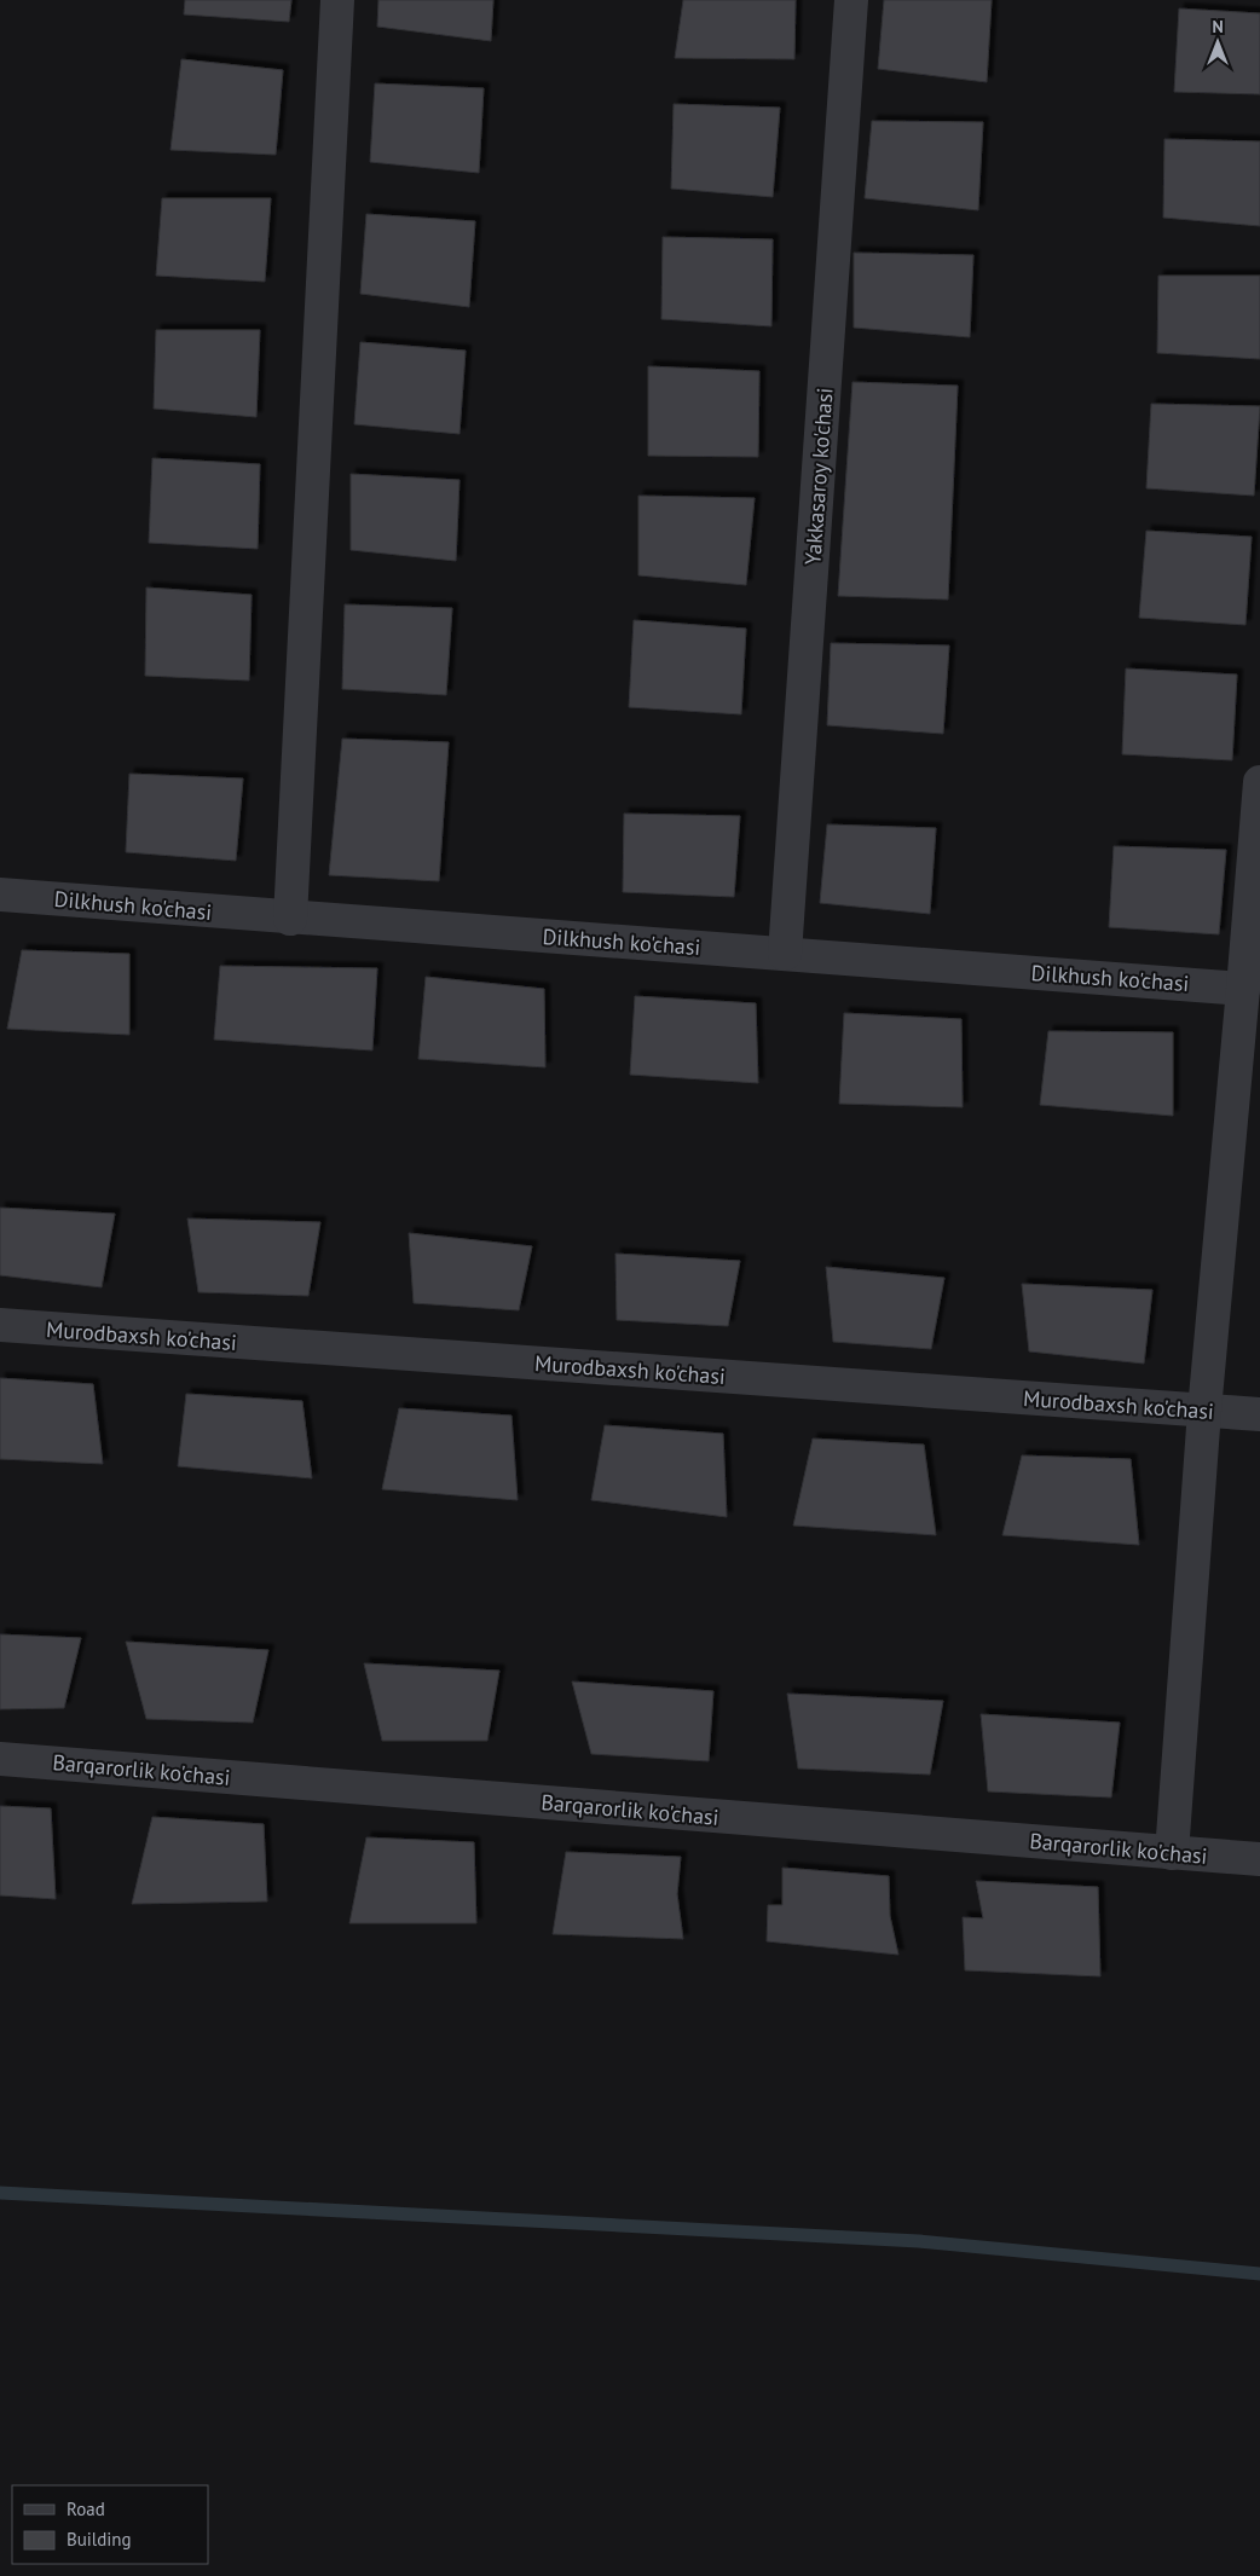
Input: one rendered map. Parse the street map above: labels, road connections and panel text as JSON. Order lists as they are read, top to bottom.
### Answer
{
  "streets": {
    "street": [
      "Yakkasaroy ko'chasi",
      "Dilkhush ko'chasi",
      "Murodbaxsh ko'chasi",
      "Barqarorlik ko'chasi"
    ]
  },
  "crossings": [
    ["Yakkasaroy ko'chasi", "Dilkhush ko'chasi"]
  ],
  "legend": ["Road", "Building"],
  "north": "top"
}
